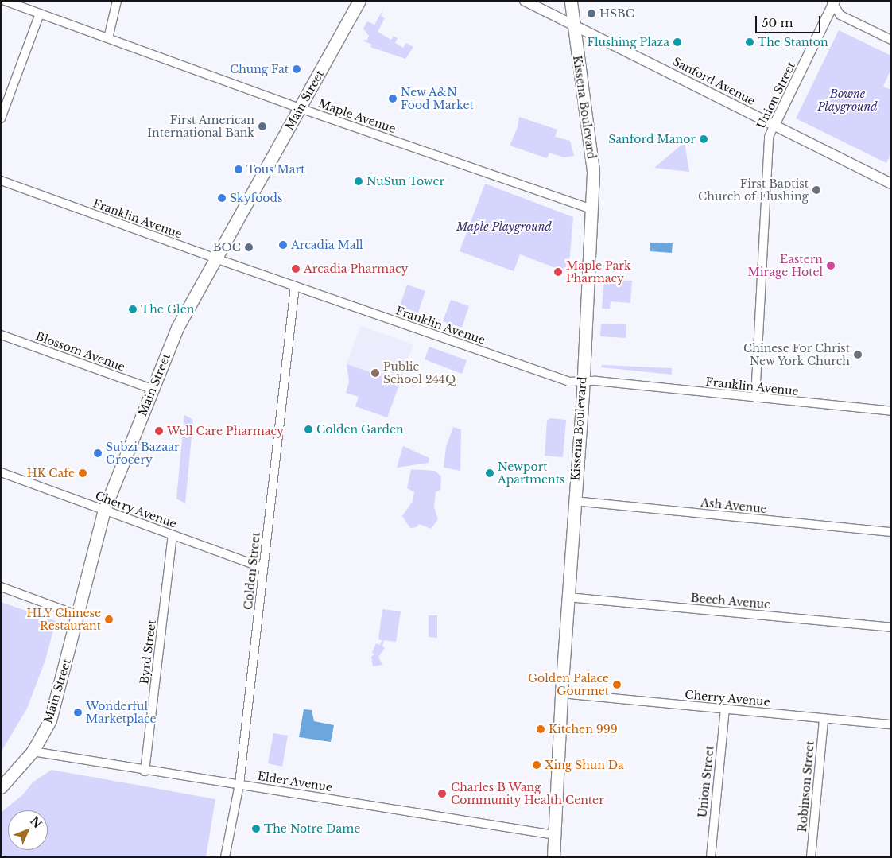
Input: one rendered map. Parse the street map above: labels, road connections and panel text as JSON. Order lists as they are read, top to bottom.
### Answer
{
  "streets": {
    "main road": ["Main Street", "Kissena Boulevard"],
    "street": [
      "Sanford Avenue",
      "Union Street",
      "Maple Avenue",
      "Franklin Avenue",
      "Blossom Avenue",
      "Ash Avenue",
      "Cherry Avenue",
      "Colden Street",
      "Beech Avenue",
      "Byrd Street",
      "Elder Avenue",
      "Robinson Street"
    ]
  },
  "crossings": [
    ["Sanford Avenue", "Union Street"],
    ["Sanford Avenue", "Kissena Boulevard"],
    ["Union Street", "Franklin Avenue"],
    ["Union Street", "Cherry Avenue"],
    ["Main Street", "Maple Avenue"],
    ["Main Street", "Franklin Avenue"],
    ["Main Street", "Blossom Avenue"],
    ["Main Street", "Cherry Avenue"],
    ["Main Street", "Elder Avenue"],
    ["Kissena Boulevard", "Maple Avenue"],
    ["Kissena Boulevard", "Franklin Avenue"],
    ["Kissena Boulevard", "Ash Avenue"],
    ["Kissena Boulevard", "Cherry Avenue"],
    ["Kissena Boulevard", "Beech Avenue"],
    ["Kissena Boulevard", "Elder Avenue"],
    ["Franklin Avenue", "Colden Street"],
    ["Cherry Avenue", "Colden Street"],
    ["Cherry Avenue", "Byrd Street"],
    ["Cherry Avenue", "Robinson Street"],
    ["Colden Street", "Elder Avenue"],
    ["Byrd Street", "Elder Avenue"]
  ],
  "parks": ["Bowne Playground", "Maple Playground"],
  "places": [
    "HSBC",
    "Flushing Plaza",
    "The Stanton",
    "Chung Fat",
    "New A&N Food Market",
    "First American International Bank",
    "Sanford Manor",
    "Tous Mart",
    "NuSun Tower",
    "First Baptist Church of Flushing",
    "Skyfoods",
    "Arcadia Mall",
    "BOC",
    "Eastern Mirage Hotel",
    "Arcadia Pharmacy",
    "Maple Park Pharmacy",
    "The Glen",
    "Chinese For Christ New York Church",
    "Public School 244Q",
    "Colden Garden",
    "Well Care Pharmacy",
    "Subzi Bazaar Grocery",
    "HK Cafe",
    "Newport Apartments",
    "HLY Chinese Restaurant",
    "Golden Palace Gourmet",
    "Wonderful Marketplace",
    "Kitchen 999",
    "Xing Shun Da",
    "Charles B Wang Community Health Center",
    "The Notre Dame"
  ],
  "scale_bar": "50 m",
  "north": "top right"
}
